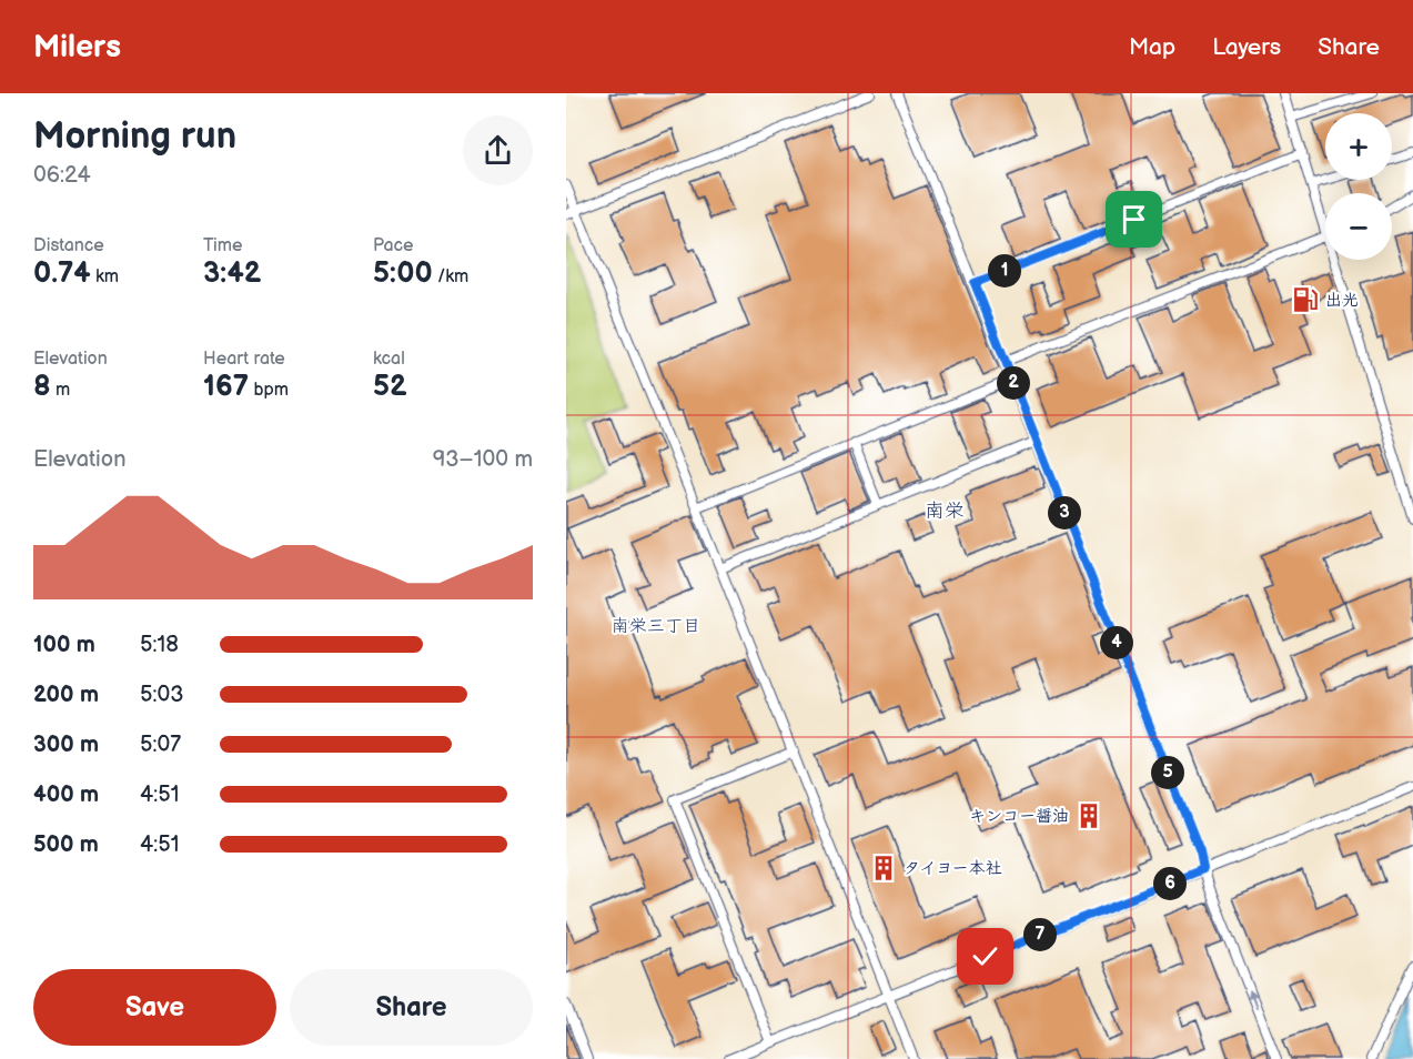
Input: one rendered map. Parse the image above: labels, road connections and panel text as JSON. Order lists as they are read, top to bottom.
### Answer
{
  "districts": ["南栄", "南栄三丁目"],
  "places": {
    "fuel station": ["出光"],
    "building": ["キンコー醤油", "タイヨー本社"]
  },
  "page": {
    "header": "Milers",
    "nav": ["Map", "Layers", "Share"],
    "heading": ["Morning run", "06:24"],
    "map_buttons": ["+", "−"],
    "stats": [
      ["Distance", "0.74 km"],
      ["Time", "3:42"],
      ["Pace", "5:00 /km"],
      ["Elevation", "8 m"],
      ["Heart rate", "167 bpm"],
      ["kcal", "52"]
    ],
    "pins": [
      "1",
      "2",
      "3",
      "4",
      "5",
      "6",
      "7"
    ],
    "chart": ["Elevation", "93–100 m"],
    "list": [
      {
        "name": "100 m",
        "note": "5:18"
      },
      {
        "name": "200 m",
        "note": "5:03"
      },
      {
        "name": "300 m",
        "note": "5:07"
      },
      {
        "name": "400 m",
        "note": "4:51"
      },
      {
        "name": "500 m",
        "note": "4:51"
      }
    ],
    "buttons": ["Save", "Share"]
  }
}
